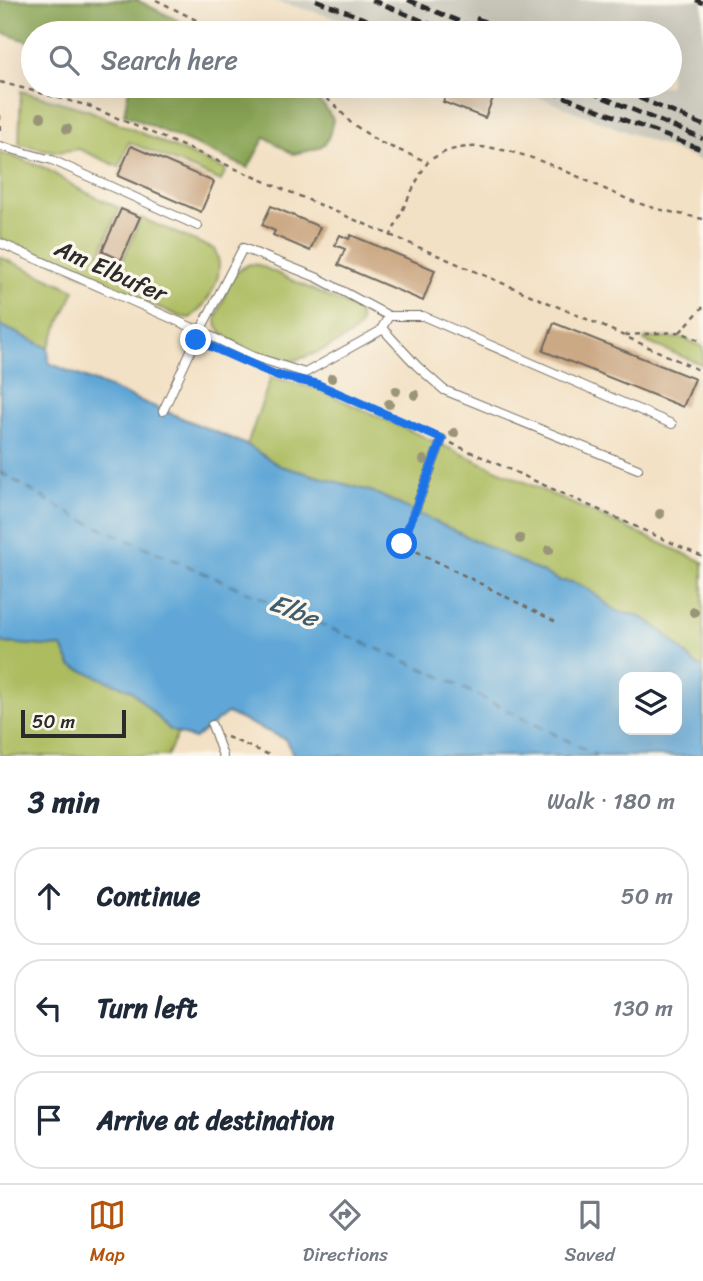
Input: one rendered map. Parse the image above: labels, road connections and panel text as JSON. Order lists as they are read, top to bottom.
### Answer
{
  "streets": {
    "lane": ["Am Elbufer"]
  },
  "water": ["Elbe"],
  "scale_bar": "50 m",
  "page": {
    "search": "Search here",
    "scale": "50 m",
    "heading": ["3 min", "Walk · 180 m"],
    "list": [
      ["Continue", "50 m"],
      ["Turn left", "130 m"],
      "Arrive at destination"
    ],
    "nav": ["Map", "Directions", "Saved"]
  }
}
